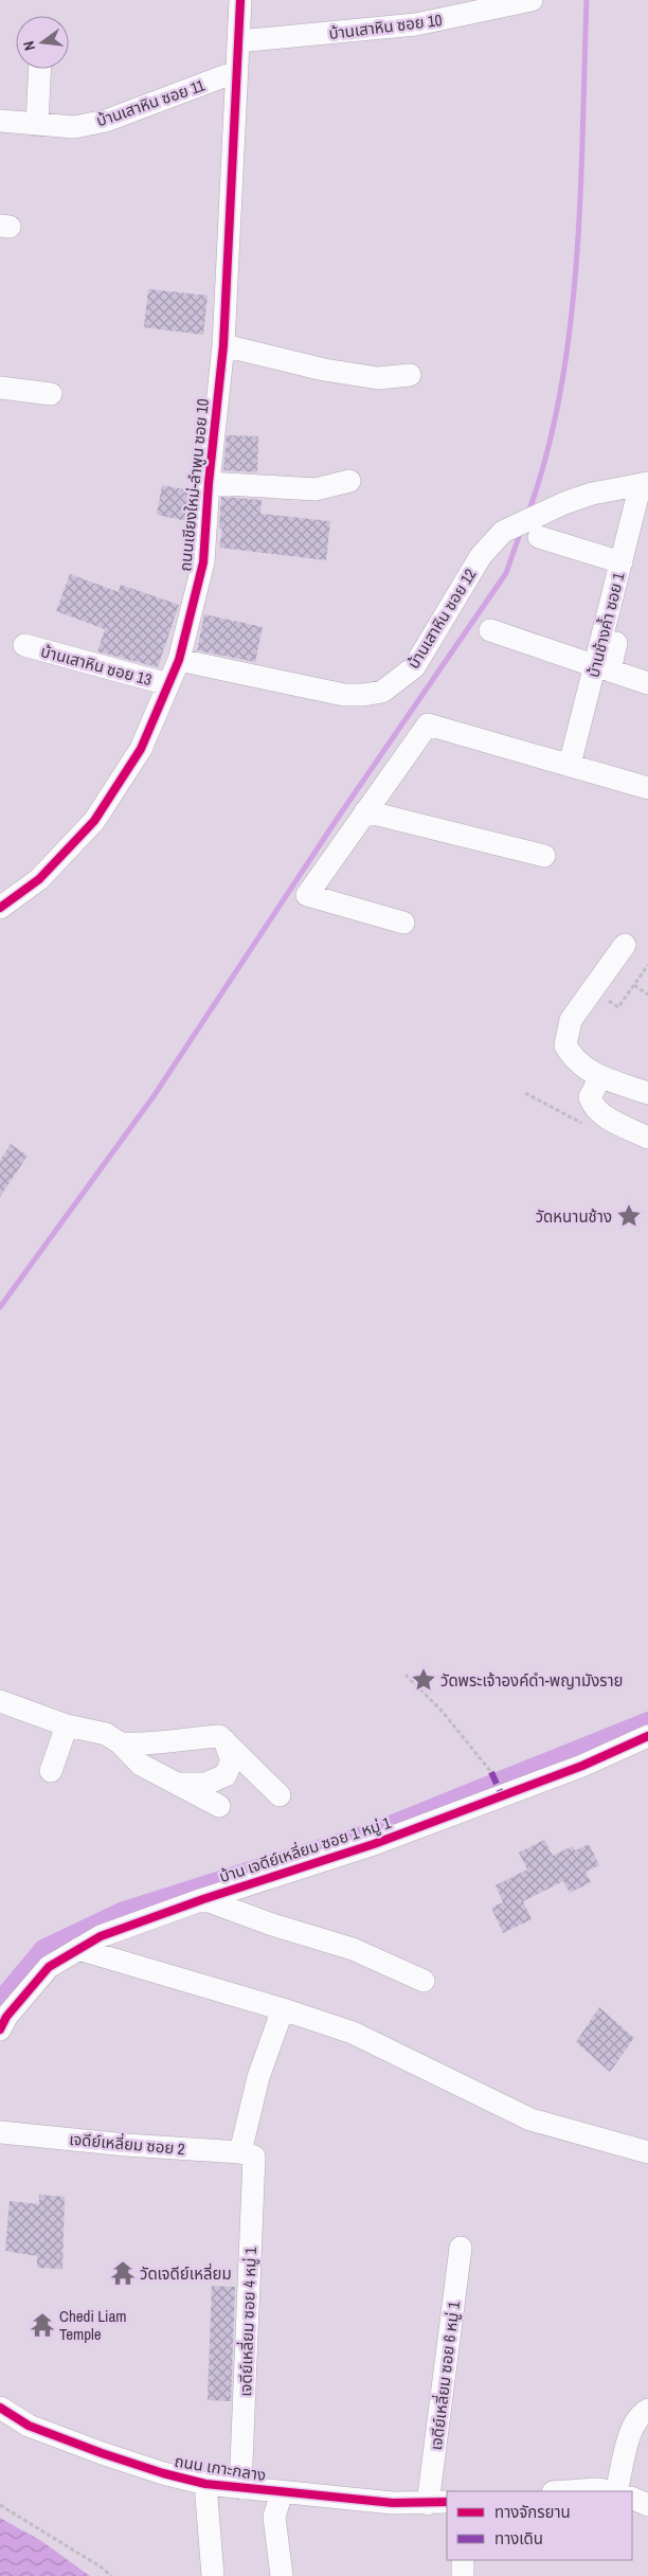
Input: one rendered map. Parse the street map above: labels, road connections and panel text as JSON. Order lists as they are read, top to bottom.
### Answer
{
  "streets": {
    "street": [
      "บ้านเสาหิน ซอย 10",
      "บ้านเสาหิน ซอย 11",
      "ถนนเชียงใหม่-ลำพูน ซอย 10",
      "บ้านเสาหิน ซอย 12",
      "บ้านช้างค้ำ ซอย 1",
      "บ้านเสาหิน ซอย 13",
      "บ้าน เจดีย์เหลี่ยม ซอย 1 หมู่ 1",
      "เจดีย์เหลี่ยม ซอย 2",
      "เจดีย์เหลี่ยม ซอย 4 หมู่ 1",
      "เจดีย์เหลี่ยม ซอย 6 หมู่ 1",
      "ถนน เกาะกลาง"
    ]
  },
  "crossings": [
    ["บ้านเสาหิน ซอย 10", "ถนนเชียงใหม่-ลำพูน ซอย 10"],
    ["บ้านเสาหิน ซอย 11", "ถนนเชียงใหม่-ลำพูน ซอย 10"],
    ["ถนนเชียงใหม่-ลำพูน ซอย 10", "บ้านเสาหิน ซอย 12"],
    ["ถนนเชียงใหม่-ลำพูน ซอย 10", "บ้านเสาหิน ซอย 13"],
    ["บ้านเสาหิน ซอย 12", "บ้านช้างค้ำ ซอย 1"],
    ["เจดีย์เหลี่ยม ซอย 2", "เจดีย์เหลี่ยม ซอย 4 หมู่ 1"],
    ["เจดีย์เหลี่ยม ซอย 4 หมู่ 1", "ถนน เกาะกลาง"],
    ["เจดีย์เหลี่ยม ซอย 6 หมู่ 1", "ถนน เกาะกลาง"]
  ],
  "places": {
    "place": ["วัดหนานช้าง", "วัดพระเจ้าองค์ดำ-พญามังราย"],
    "temple": ["วัดเจดีย์เหลี่ยม", "Chedi Liam Temple"]
  },
  "legend": ["ทางจักรยาน", "ทางเดิน"],
  "north": "left"
}
